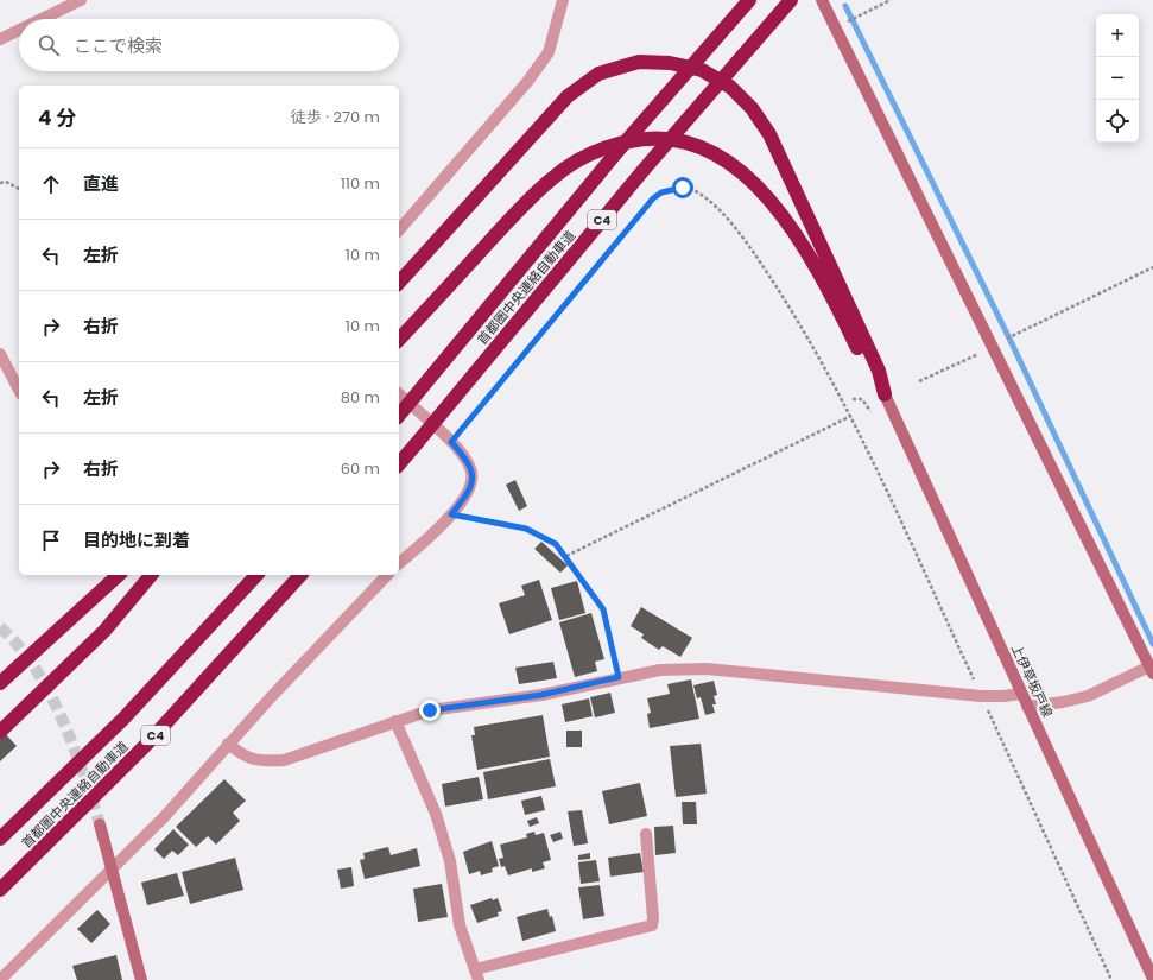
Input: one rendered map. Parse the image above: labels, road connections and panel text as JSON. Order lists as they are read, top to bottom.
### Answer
{
  "streets": {
    "highway": ["C4", "首都圏中央連絡自動車道"],
    "street": ["上伊草坂戸線"]
  },
  "page": {
    "map_buttons": ["+", "−"],
    "search": "ここで検索",
    "heading": ["4 分", "徒歩 · 270 m"],
    "list": [
      ["直進", "110 m"],
      ["左折", "10 m"],
      ["右折", "10 m"],
      ["左折", "80 m"],
      ["右折", "60 m"],
      "目的地に到着"
    ]
  }
}
